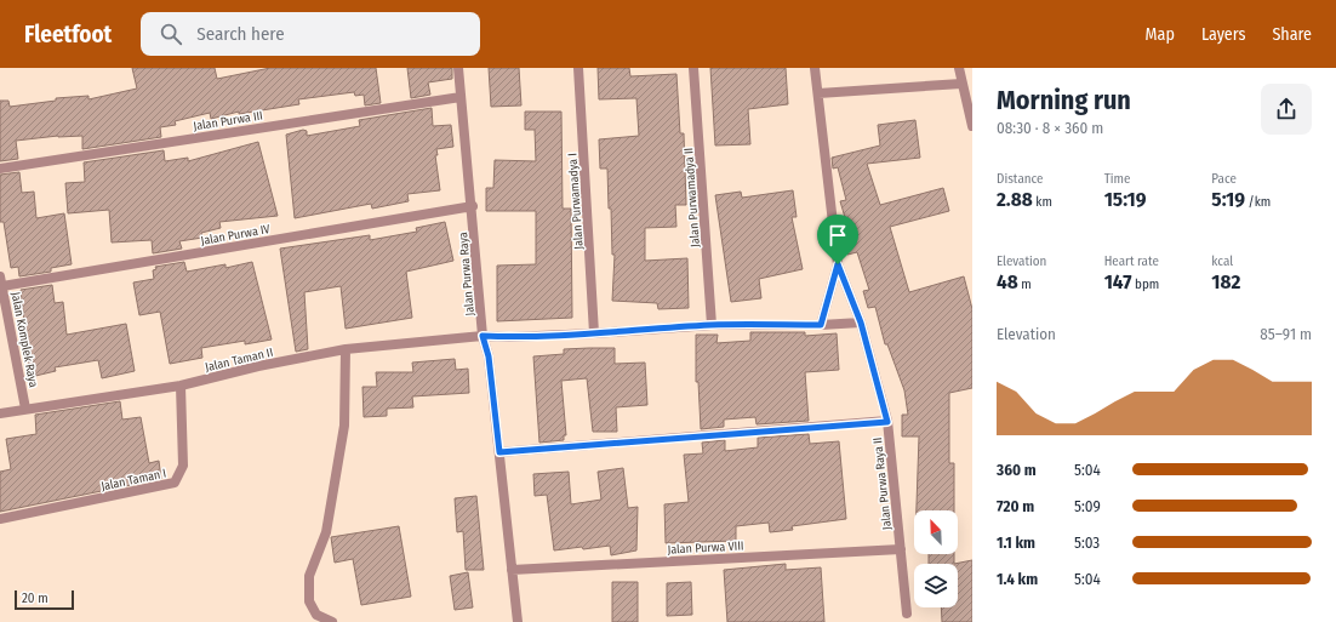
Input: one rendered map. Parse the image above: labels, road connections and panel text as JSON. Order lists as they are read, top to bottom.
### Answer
{
  "streets": {
    "street": [
      "Jalan Purwa III",
      "Jalan Purwamadya II",
      "Jalan Purwamadya I",
      "Jalan Purwa IV",
      "Jalan Purwa Raya",
      "Jalan Komplek Raya",
      "Jalan Taman II",
      "Jalan Taman I",
      "Jalan Purwa Raya II",
      "Jalan Purwa VIII"
    ]
  },
  "crossings": [
    ["Jalan Purwa III", "Jalan Purwa Raya"],
    ["Jalan Purwamadya II", "Jalan Taman II"],
    ["Jalan Purwamadya I", "Jalan Taman II"],
    ["Jalan Purwa IV", "Jalan Purwa Raya"],
    ["Jalan Purwa IV", "Jalan Komplek Raya"],
    ["Jalan Purwa Raya", "Jalan Taman II"],
    ["Jalan Purwa Raya", "Jalan Purwa VIII"],
    ["Jalan Komplek Raya", "Jalan Taman II"],
    ["Jalan Taman II", "Jalan Taman I"],
    ["Jalan Taman II", "Jalan Purwa Raya II"],
    ["Jalan Purwa Raya II", "Jalan Purwa VIII"]
  ],
  "scale_bar": "20 m",
  "north": "top left",
  "page": {
    "header": "Fleetfoot",
    "search": "Search here",
    "nav": ["Map", "Layers", "Share"],
    "heading": ["Morning run", "08:30 · 8 × 360 m"],
    "stats": [
      ["Distance", "2.88 km"],
      ["Time", "15:19"],
      ["Pace", "5:19 /km"],
      ["Elevation", "48 m"],
      ["Heart rate", "147 bpm"],
      ["kcal", "182"]
    ],
    "chart": ["Elevation", "85–91 m"],
    "list": [
      {
        "name": "360 m",
        "note": "5:04"
      },
      {
        "name": "720 m",
        "note": "5:09"
      },
      {
        "name": "1.1 km",
        "note": "5:03"
      },
      {
        "name": "1.4 km",
        "note": "5:04"
      }
    ],
    "scale": "20 m"
  }
}
